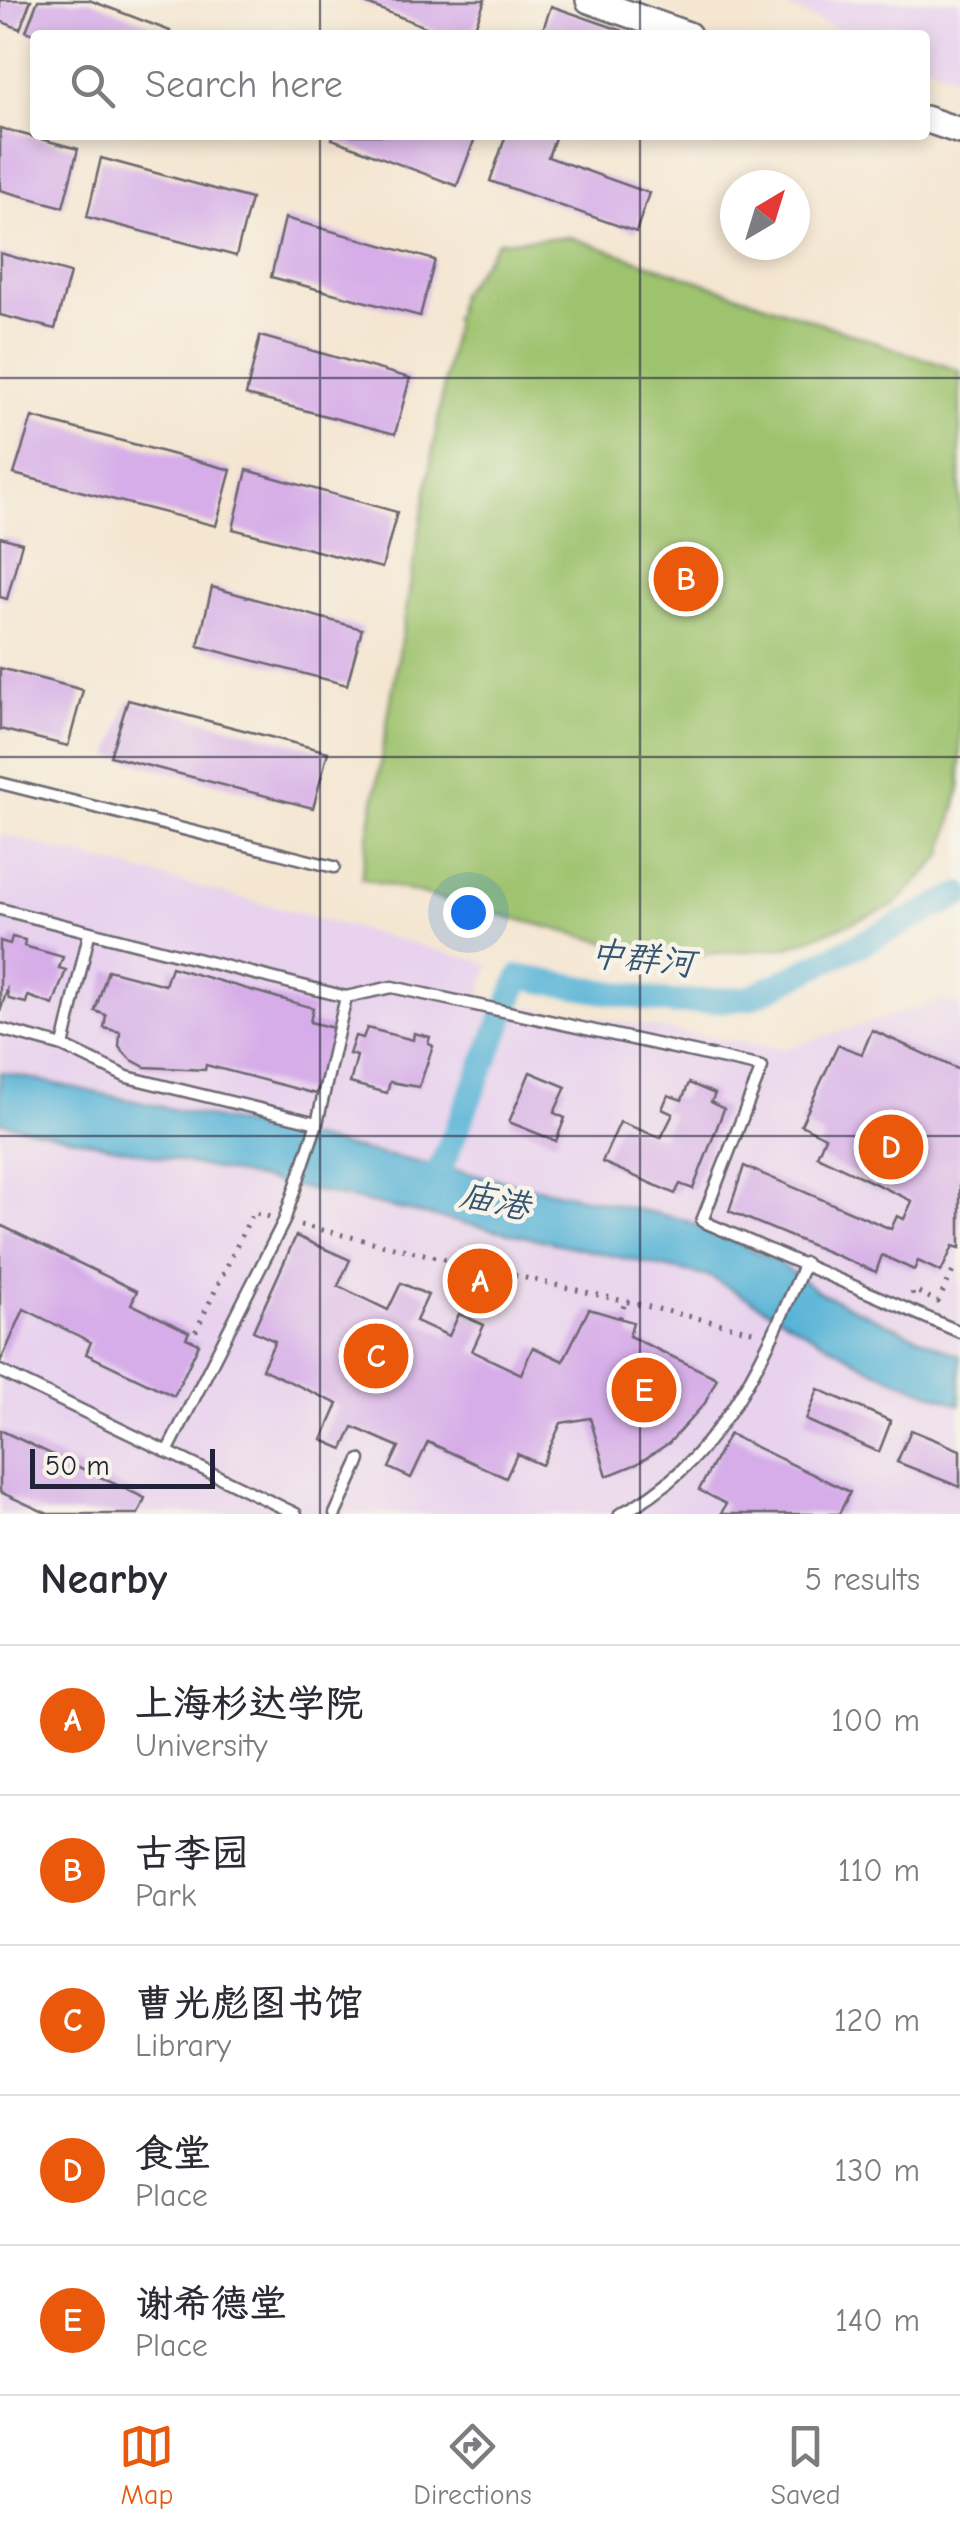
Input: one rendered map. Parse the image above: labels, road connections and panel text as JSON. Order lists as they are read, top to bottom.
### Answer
{
  "water": ["中群河", "庙港"],
  "scale_bar": "50 m",
  "north": "top right",
  "page": {
    "search": "Search here",
    "pins": [
      "B",
      "D",
      "A",
      "C",
      "E"
    ],
    "scale": "50 m",
    "heading": ["Nearby", "5 results"],
    "list": [
      {
        "mark": "A",
        "name": "上海杉达学院",
        "note": "University",
        "value": "100 m"
      },
      {
        "mark": "B",
        "name": "古李园",
        "note": "Park",
        "value": "110 m"
      },
      {
        "mark": "C",
        "name": "曹光彪图书馆",
        "note": "Library",
        "value": "120 m"
      },
      {
        "mark": "D",
        "name": "食堂",
        "note": "Place",
        "value": "130 m"
      },
      {
        "mark": "E",
        "name": "谢希德堂",
        "note": "Place",
        "value": "140 m"
      }
    ],
    "nav": ["Map", "Directions", "Saved"]
  }
}
